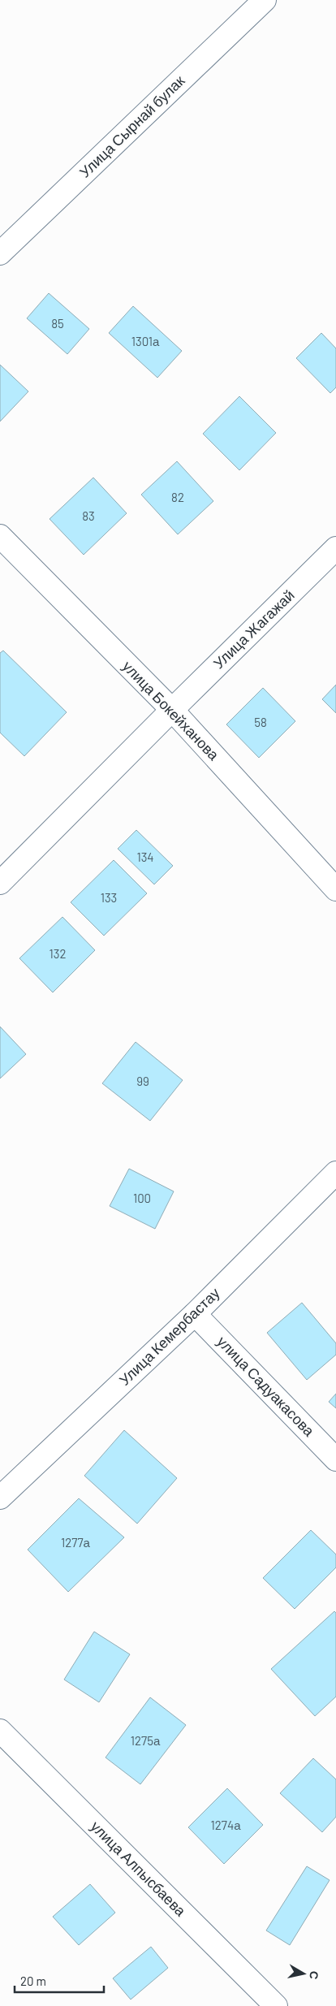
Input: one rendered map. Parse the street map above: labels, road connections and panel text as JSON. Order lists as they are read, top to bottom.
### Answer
{
  "streets": {
    "street": [
      "Улица Сырнай булак",
      "Улица Жагажай",
      "улица Бокейханова",
      "Улица Кемербастау",
      "улица Садуакасова",
      "улица Алпысбаева"
    ]
  },
  "crossings": [
    ["Улица Жагажай", "улица Бокейханова"],
    ["Улица Кемербастау", "улица Садуакасова"]
  ],
  "house_numbers": [
    "85",
    "1301а",
    "82",
    "83",
    "58",
    "134",
    "133",
    "132",
    "99",
    "100",
    "1277а",
    "1275а",
    "1274а"
  ],
  "scale_bar": "20 m",
  "north": "right"
}
